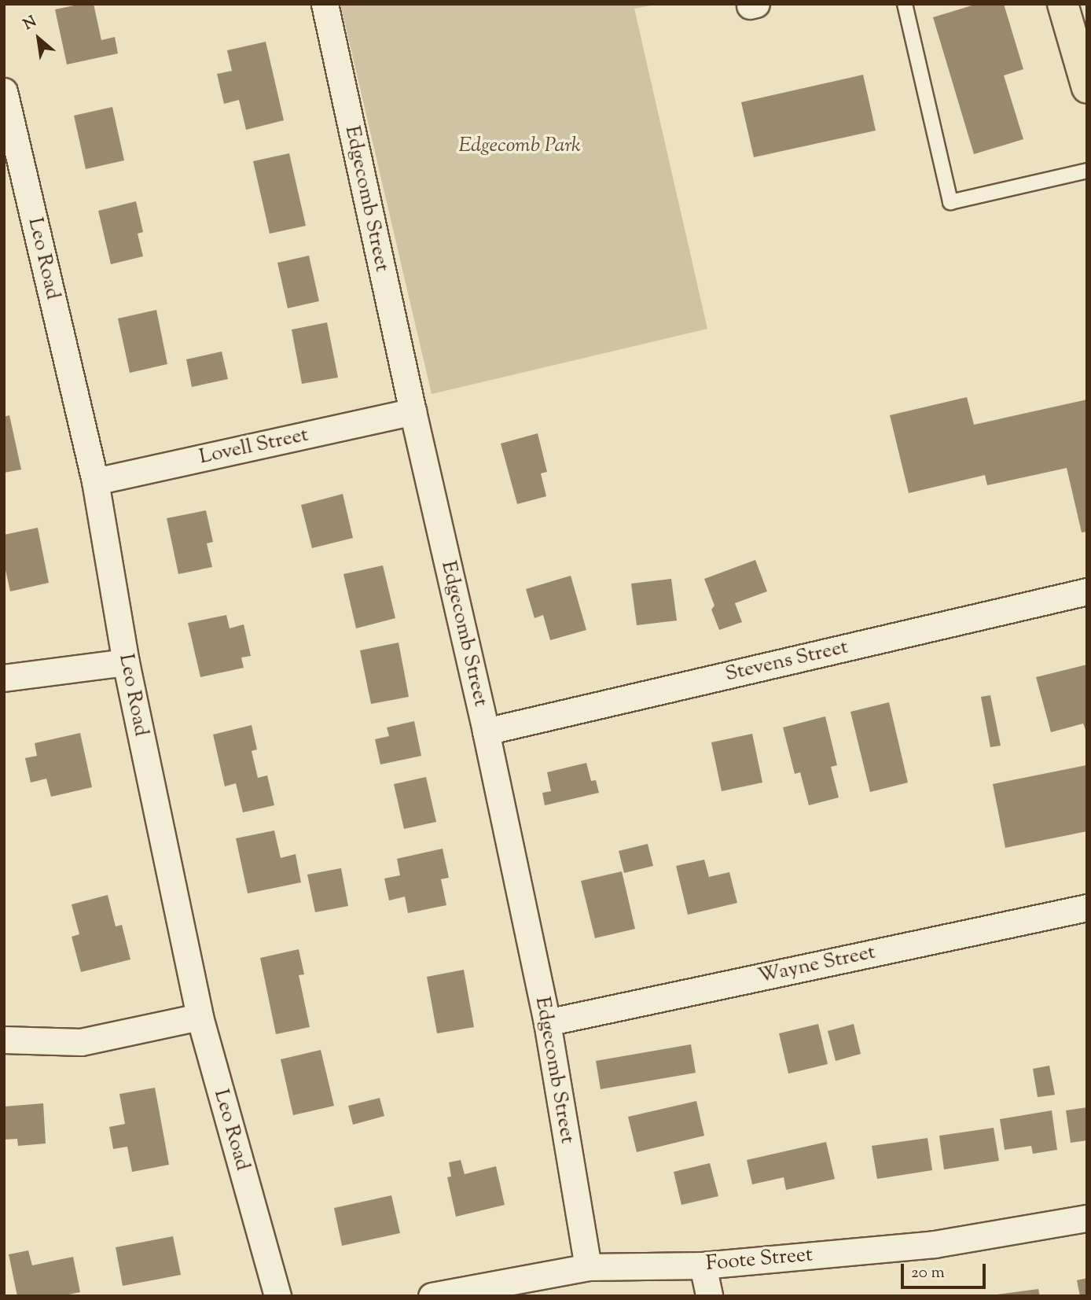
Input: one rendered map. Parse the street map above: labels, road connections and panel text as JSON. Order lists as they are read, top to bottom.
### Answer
{
  "streets": {
    "street": [
      "Edgecomb Street",
      "Leo Road",
      "Lovell Street",
      "Stevens Street",
      "Wayne Street",
      "Foote Street"
    ]
  },
  "crossings": [
    ["Edgecomb Street", "Lovell Street"],
    ["Edgecomb Street", "Stevens Street"],
    ["Edgecomb Street", "Wayne Street"],
    ["Edgecomb Street", "Foote Street"],
    ["Leo Road", "Lovell Street"]
  ],
  "parks": ["Edgecomb Park"],
  "scale_bar": "20 m",
  "north": "top left"
}
